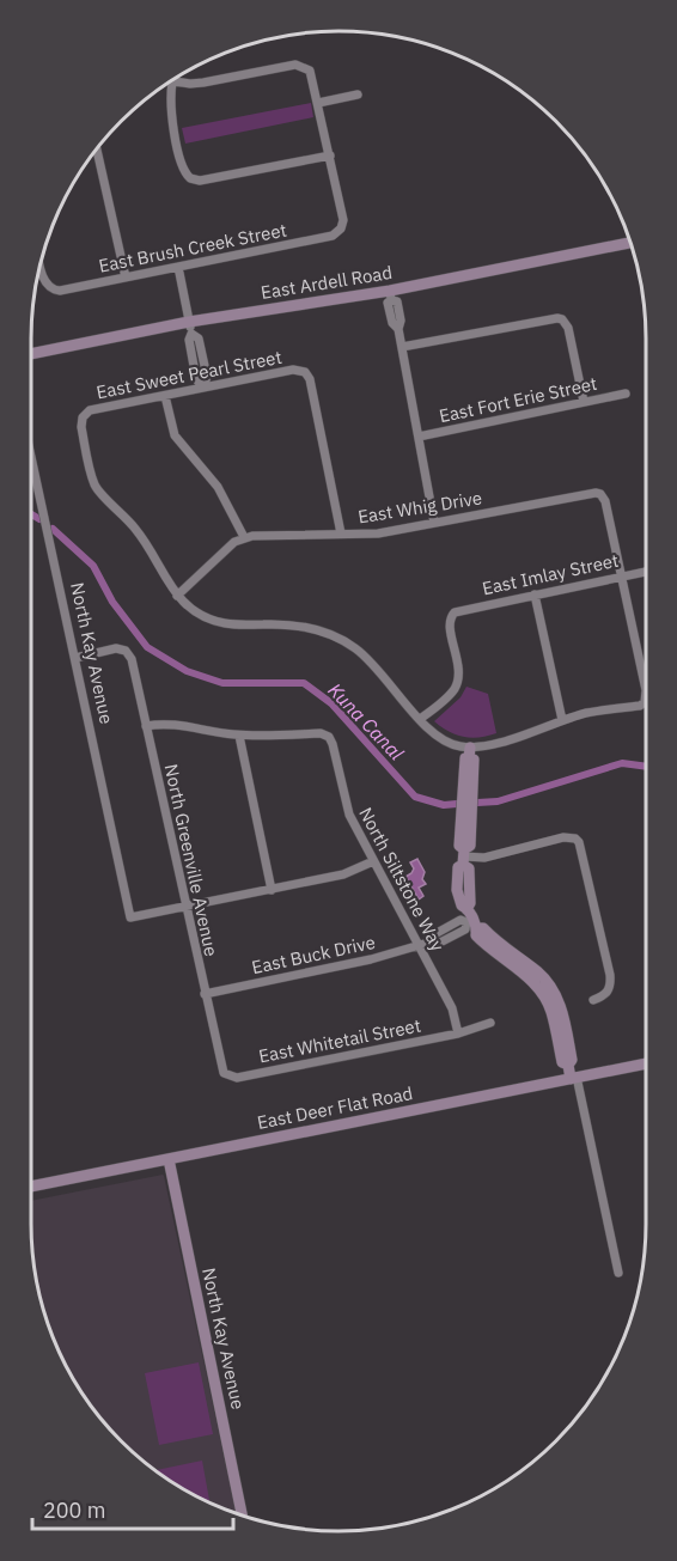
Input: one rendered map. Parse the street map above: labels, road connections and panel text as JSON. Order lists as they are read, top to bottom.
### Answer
{
  "streets": {
    "street": [
      "East Brush Creek Street",
      "East Ardell Road",
      "East Sweet Pearl Street",
      "East Fort Erie Street",
      "East Whig Drive",
      "East Imlay Street",
      "North Kay Avenue",
      "North Greenville Avenue",
      "North Siltstone Way",
      "East Buck Drive",
      "East Whitetail Street",
      "East Deer Flat Road"
    ]
  },
  "crossings": [
    ["East Sweet Pearl Street", "East Whig Drive"],
    ["East Whig Drive", "East Imlay Street"],
    ["North Kay Avenue", "North Greenville Avenue"],
    ["North Kay Avenue", "East Deer Flat Road"],
    ["North Greenville Avenue", "East Buck Drive"],
    ["North Greenville Avenue", "East Whitetail Street"],
    ["North Siltstone Way", "East Buck Drive"],
    ["North Siltstone Way", "East Whitetail Street"]
  ],
  "water": ["Kuna Canal"],
  "scale_bar": "200 m"
}
